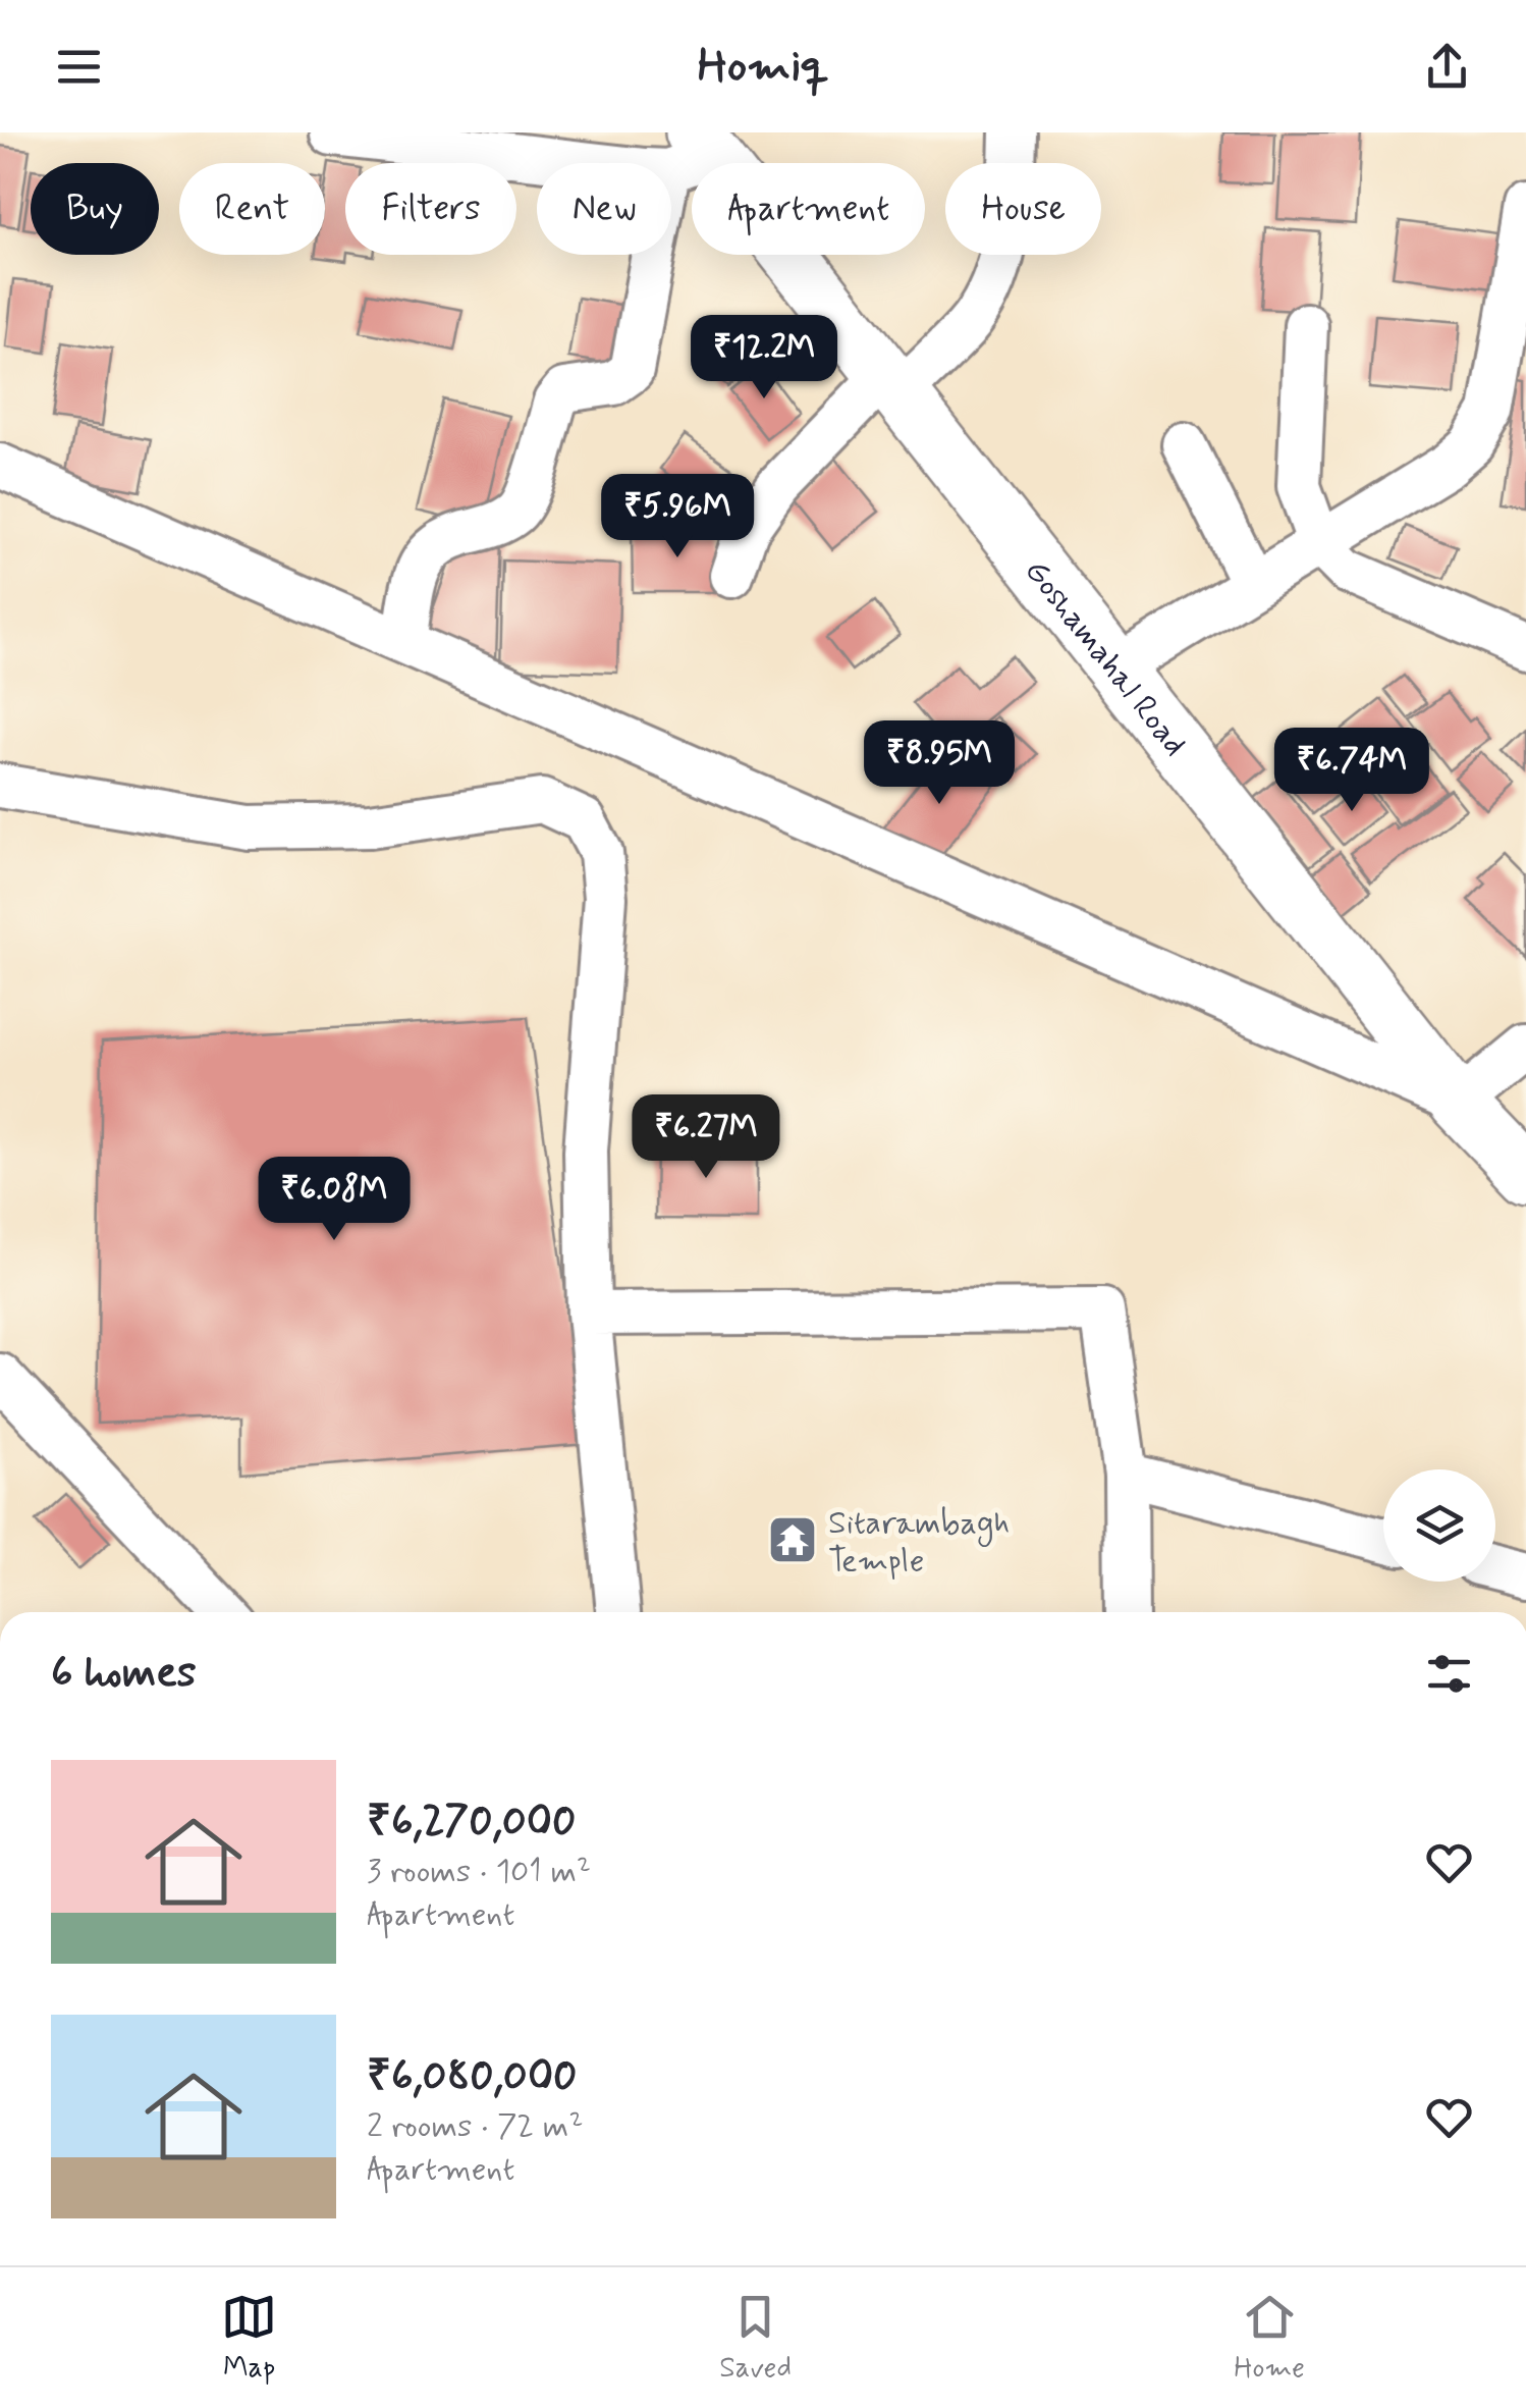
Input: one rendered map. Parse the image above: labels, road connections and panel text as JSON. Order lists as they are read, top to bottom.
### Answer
{
  "streets": {
    "main road": ["Goshamahal Road"]
  },
  "places": {
    "temple": ["Sitarambagh Temple"]
  },
  "page": {
    "header": "Homiq",
    "chip": [
      "Buy",
      "Rent",
      "Filters",
      "New",
      "Apartment",
      "House"
    ],
    "price": [
      "₹12.2M",
      "₹5.96M",
      "₹8.95M",
      "₹6.74M",
      "₹6.27M",
      "₹6.08M"
    ],
    "heading": "6 homes",
    "list": [
      {
        "name": "₹6,270,000",
        "note": "3 rooms · 101 m² · Apartment"
      },
      {
        "name": "₹6,080,000",
        "note": "2 rooms · 72 m² · Apartment"
      }
    ],
    "tabs": ["Map", "Saved", "Home"]
  }
}
